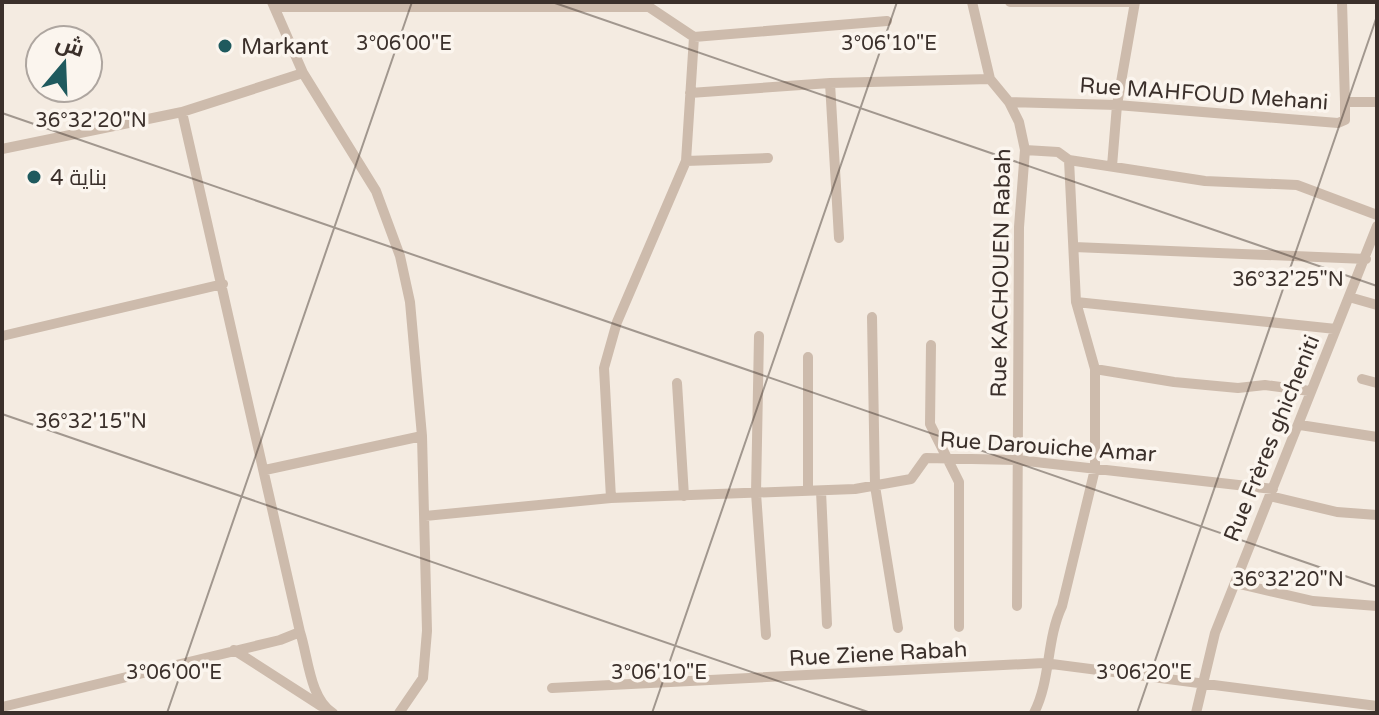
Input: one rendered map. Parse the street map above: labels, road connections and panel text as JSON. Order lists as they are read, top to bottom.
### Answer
{
  "streets": {
    "street": [
      "Rue MAHFOUD Mehani",
      "Rue KACHOUEN Rabah",
      "Rue Frères ghicheniti",
      "Rue Darouiche Amar",
      "Rue Ziene Rabah"
    ]
  },
  "crossings": [
    ["Rue MAHFOUD Mehani", "Rue KACHOUEN Rabah"],
    ["Rue KACHOUEN Rabah", "Rue Darouiche Amar"],
    ["Rue Frères ghicheniti", "Rue Darouiche Amar"],
    ["Rue Frères ghicheniti", "Rue Ziene Rabah"]
  ],
  "places": ["Markant", "بناية 4"],
  "north": "top",
  "coordinates": [
    "3°06'00\"E",
    "3°06'10\"E",
    "36°32'20\"N",
    "36°32'25\"N",
    "36°32'15\"N",
    "3°06'20\"E"
  ]
}
